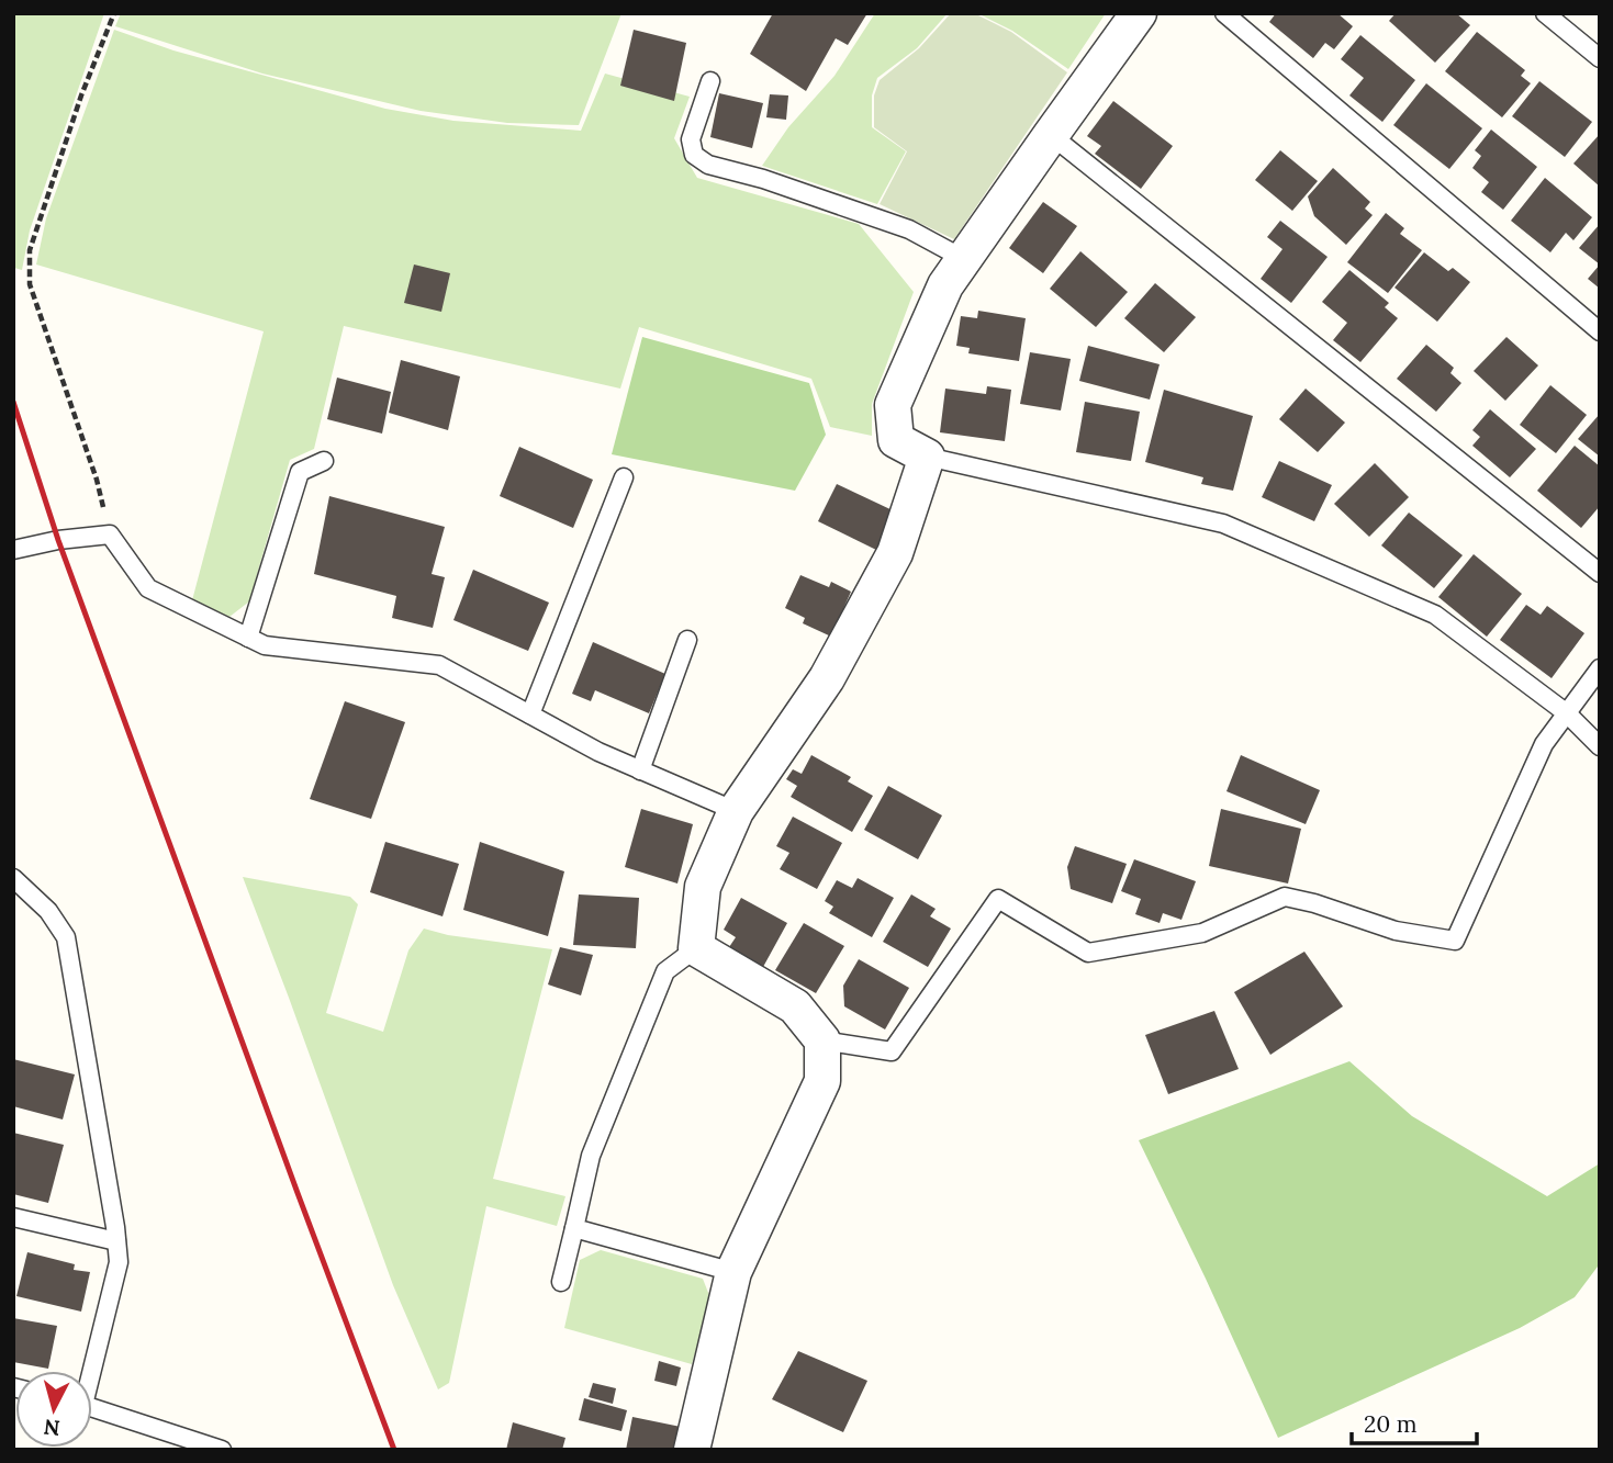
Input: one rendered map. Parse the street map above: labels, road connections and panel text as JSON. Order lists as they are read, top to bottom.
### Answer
{
  "scale_bar": "20 m",
  "north": "bottom"
}
